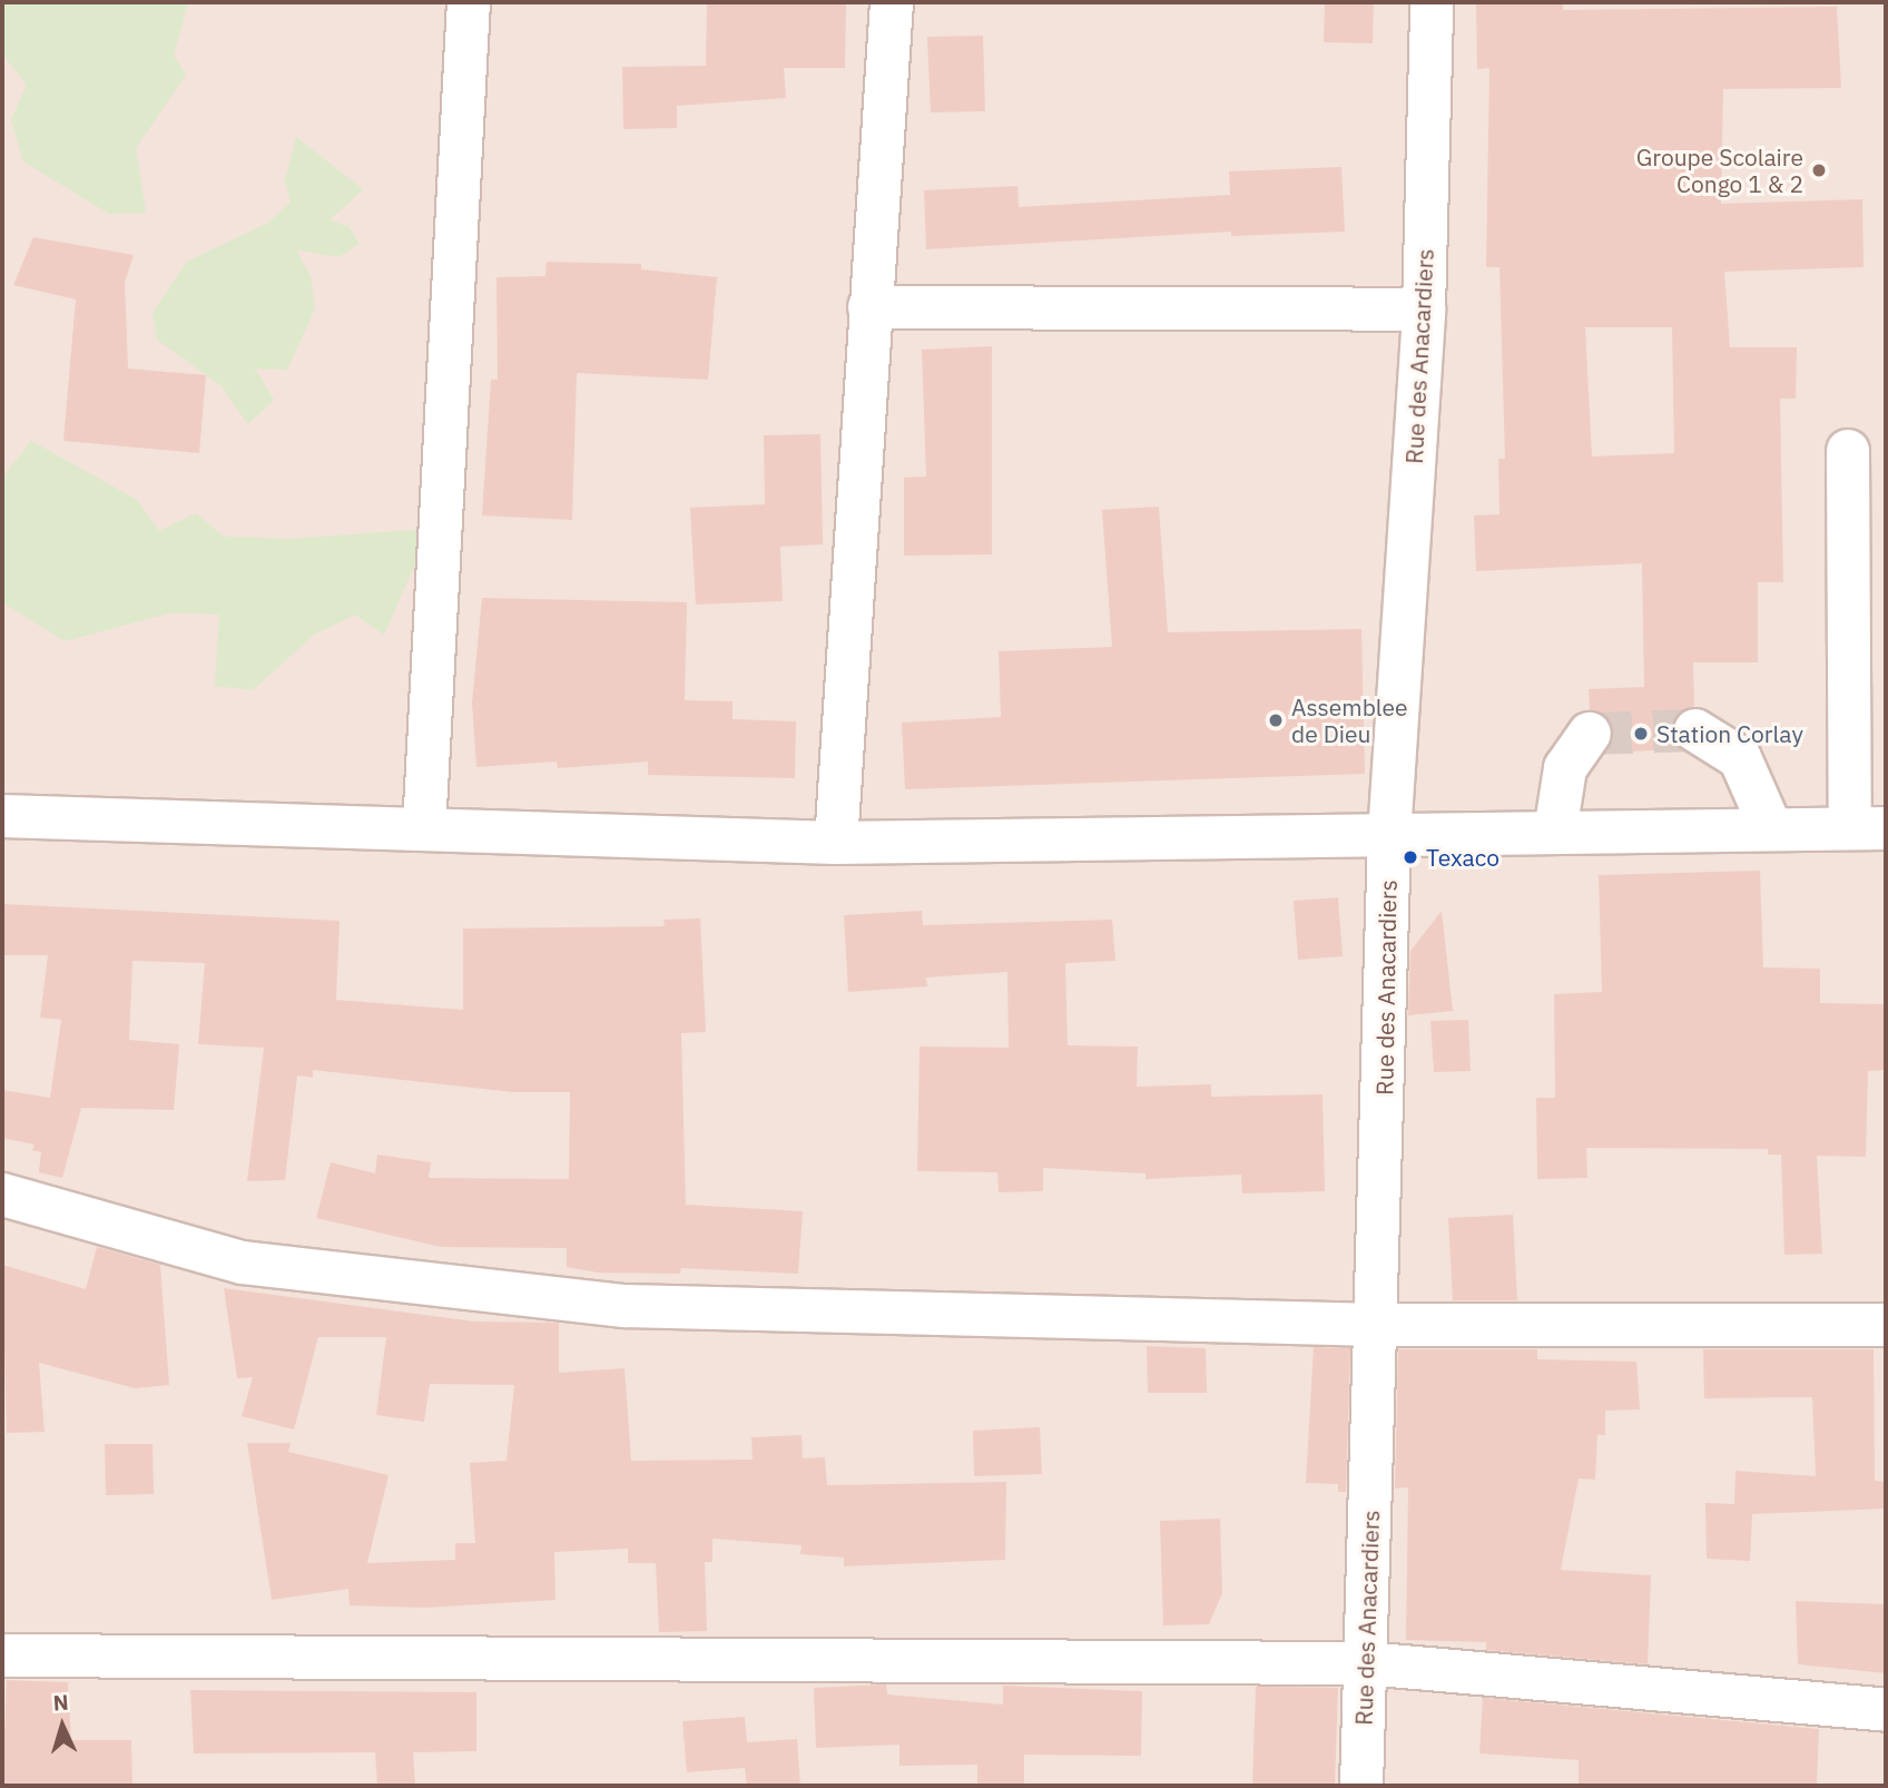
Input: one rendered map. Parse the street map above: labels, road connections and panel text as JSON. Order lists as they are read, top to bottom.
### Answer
{
  "streets": {
    "street": ["Rue des Anacardiers"]
  },
  "places": [
    "Groupe Scolaire Congo 1 & 2",
    "Assemblee de Dieu",
    "Station Corlay",
    "Texaco"
  ],
  "north": "top"
}
